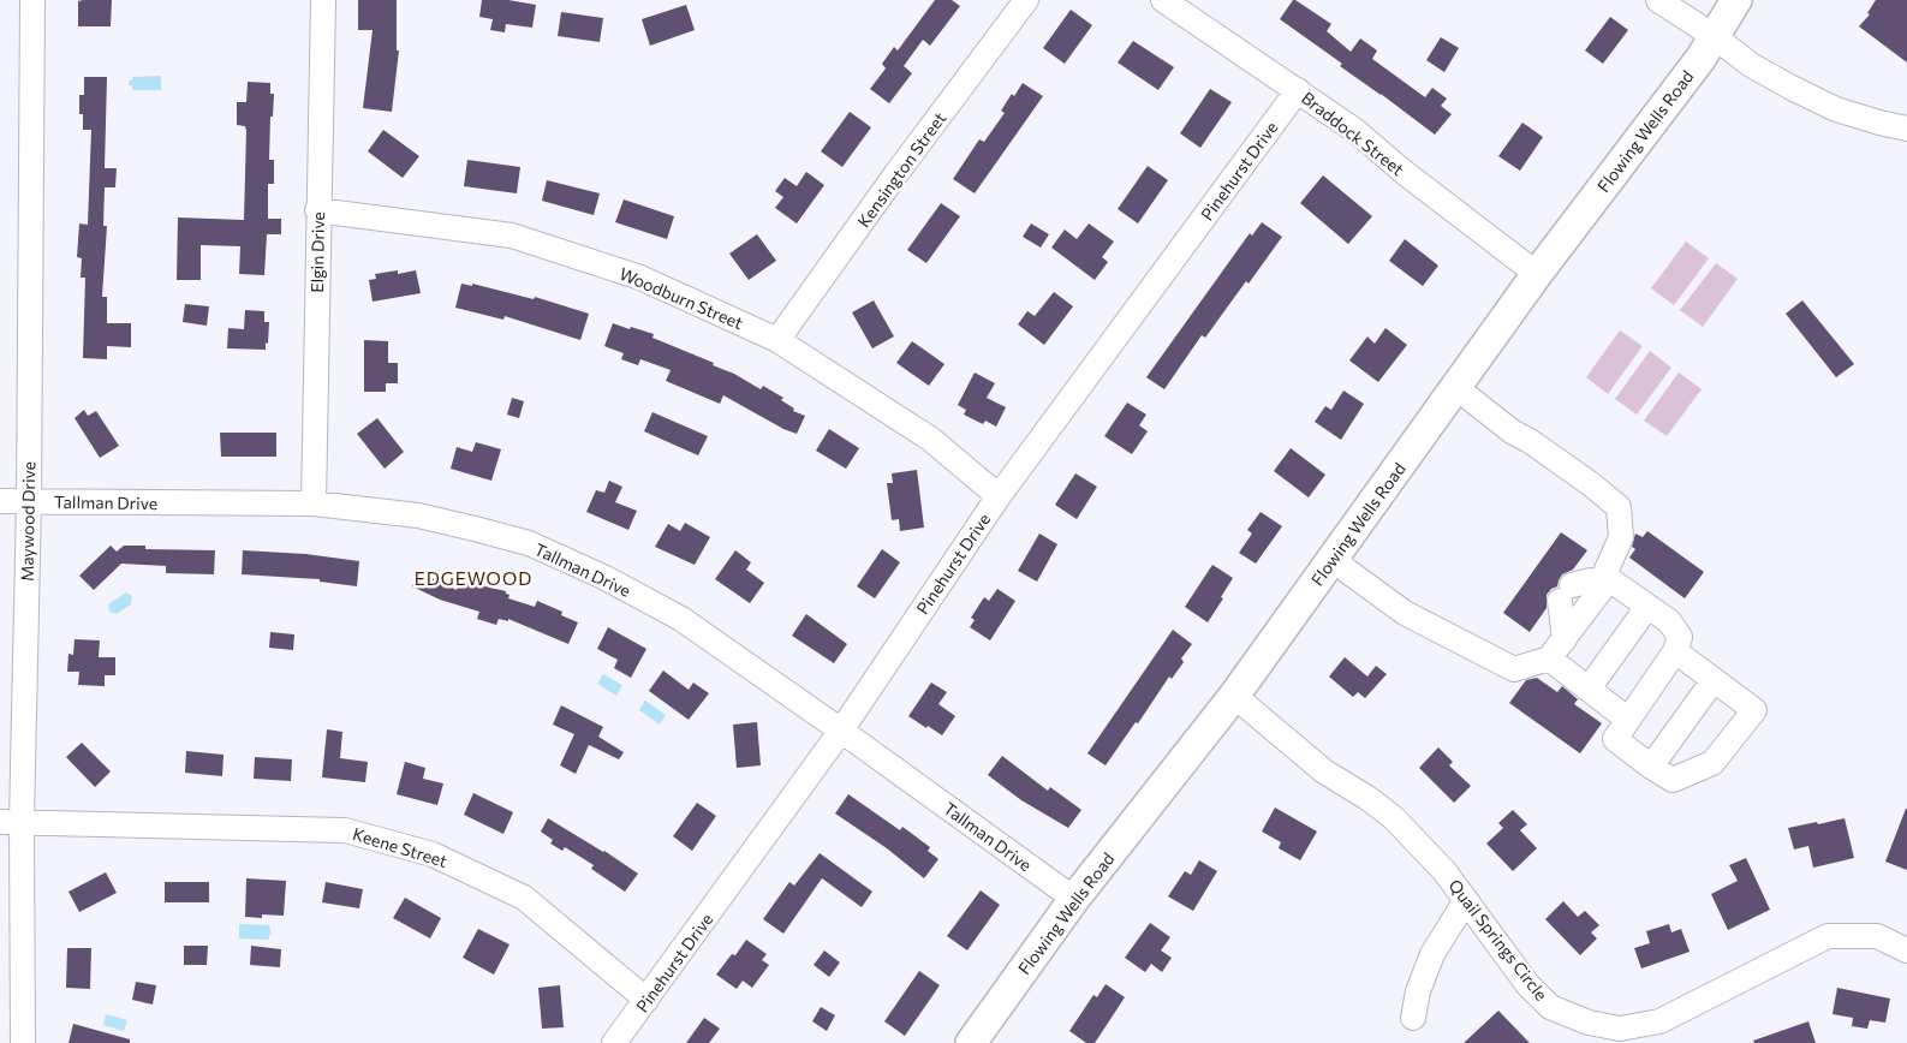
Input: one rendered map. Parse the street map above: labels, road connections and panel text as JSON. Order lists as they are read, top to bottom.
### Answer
{
  "streets": {
    "main road": ["Flowing Wells Road"],
    "street": [
      "Braddock Street",
      "Kensington Street",
      "Pinehurst Drive",
      "Elgin Drive",
      "Woodburn Street",
      "Tallman Drive",
      "Maywood Drive",
      "Keene Street",
      "Quail Springs Circle"
    ]
  },
  "crossings": [
    ["Flowing Wells Road", "Braddock Street"],
    ["Flowing Wells Road", "Tallman Drive"],
    ["Flowing Wells Road", "Quail Springs Circle"],
    ["Braddock Street", "Pinehurst Drive"],
    ["Kensington Street", "Woodburn Street"],
    ["Pinehurst Drive", "Woodburn Street"],
    ["Pinehurst Drive", "Tallman Drive"],
    ["Pinehurst Drive", "Keene Street"],
    ["Elgin Drive", "Woodburn Street"],
    ["Elgin Drive", "Tallman Drive"],
    ["Tallman Drive", "Maywood Drive"],
    ["Maywood Drive", "Keene Street"]
  ],
  "districts": ["EDGEWOOD"]
}
